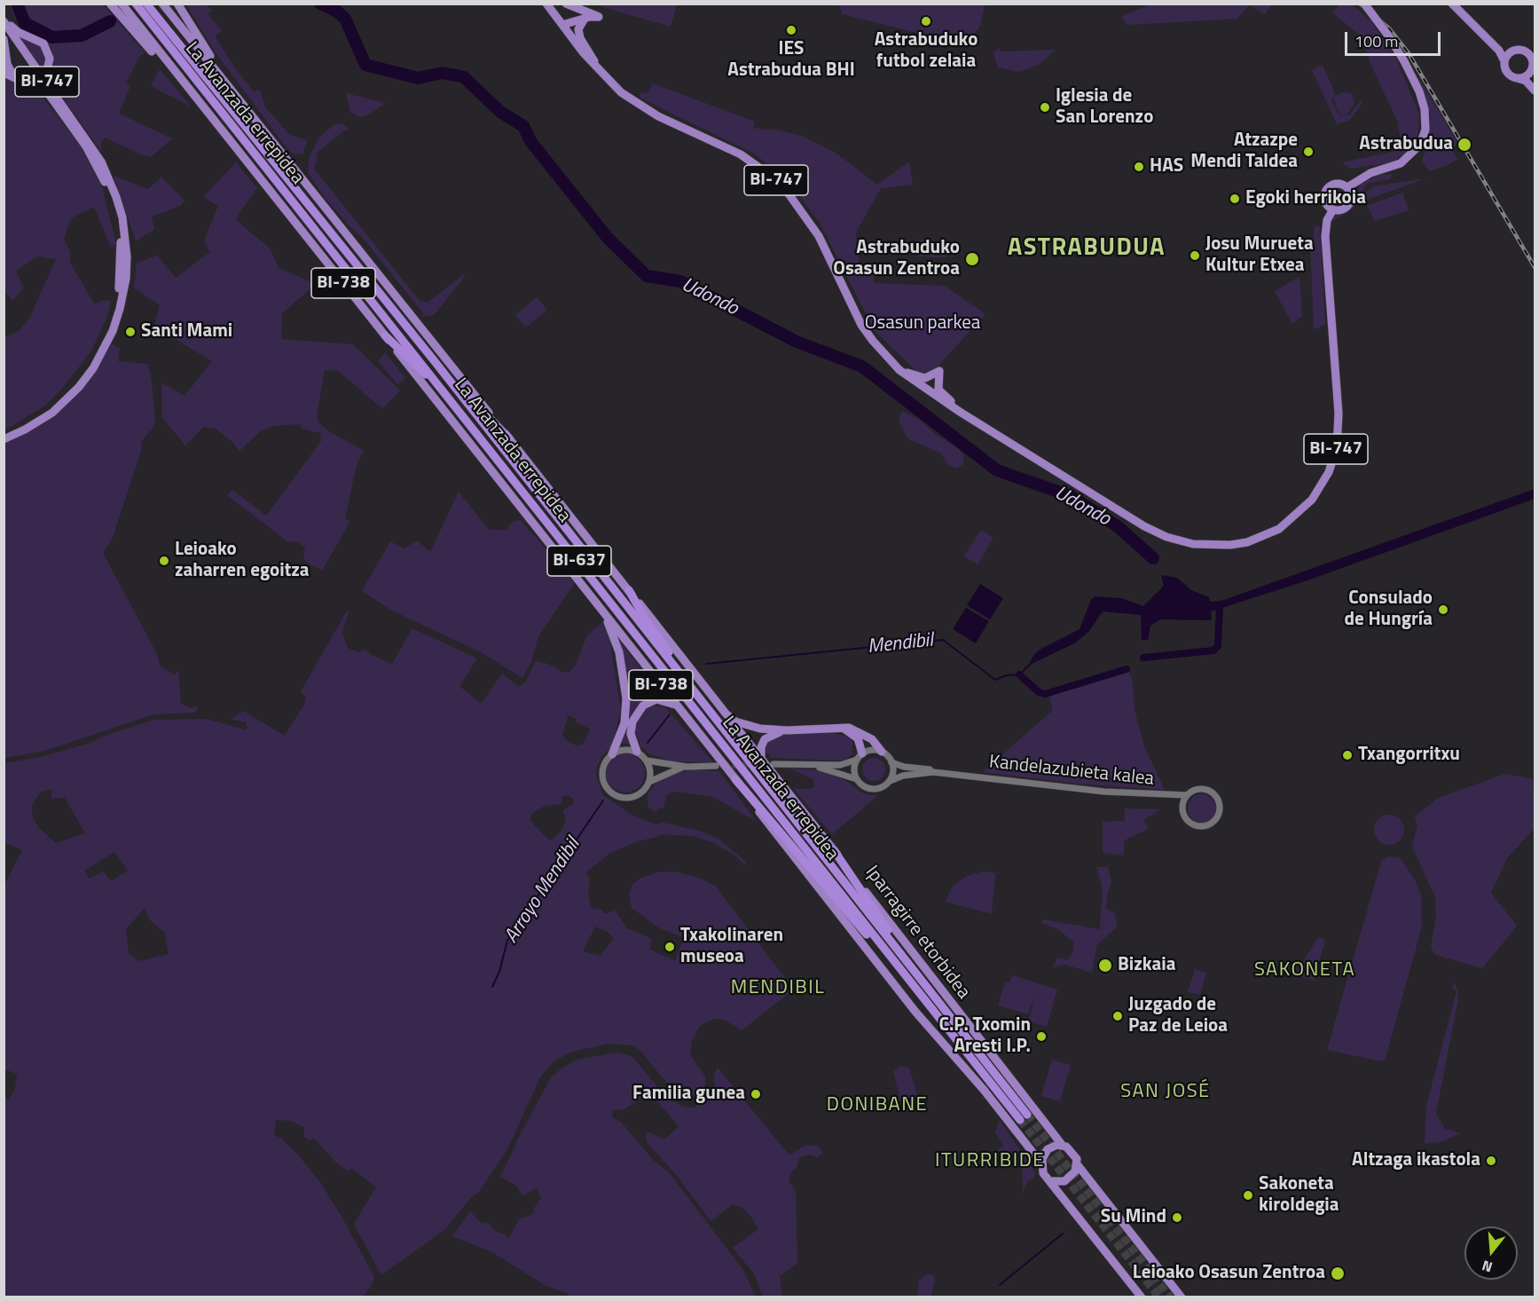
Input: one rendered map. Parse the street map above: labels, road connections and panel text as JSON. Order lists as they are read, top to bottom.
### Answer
{
  "streets": {
    "highway": ["La Avanzada errepidea", "BI-637"],
    "main road": ["BI-747", "BI-738", "Iparragirre etorbidea"],
    "street": ["Kandelazubieta kalea"]
  },
  "crossings": [
    ["BI-738", "Iparragirre etorbidea"]
  ],
  "districts": [
    "ASTRABUDUA",
    "SAKONETA",
    "MENDIBIL",
    "SAN JOSÉ",
    "DONIBANE",
    "ITURRIBIDE"
  ],
  "water": ["Udondo", "Mendibil", "Arroyo Mendibil"],
  "parks": ["Osasun parkea"],
  "places": [
    "Astrabuduko futbol zelaia",
    "IES Astrabudua BHI",
    "Iglesia de San Lorenzo",
    "Astrabudua",
    "Atzazpe Mendi Taldea",
    "HAS",
    "Egoki herrikoia",
    "Josu Murueta Kultur Etxea",
    "Astrabuduko Osasun Zentroa",
    "Santi Mami",
    "Leioako zaharren egoitza",
    "Consulado de Hungría",
    "Txangorritxu",
    "Txakolinaren museoa",
    "Bizkaia",
    "Juzgado de Paz de Leioa",
    "C.P. Txomin Aresti I.P.",
    "Familia gunea",
    "Altzaga ikastola",
    "Sakoneta kiroldegia",
    "Su Mind",
    "Leioako Osasun Zentroa"
  ],
  "scale_bar": "100 m",
  "north": "bottom"
}
